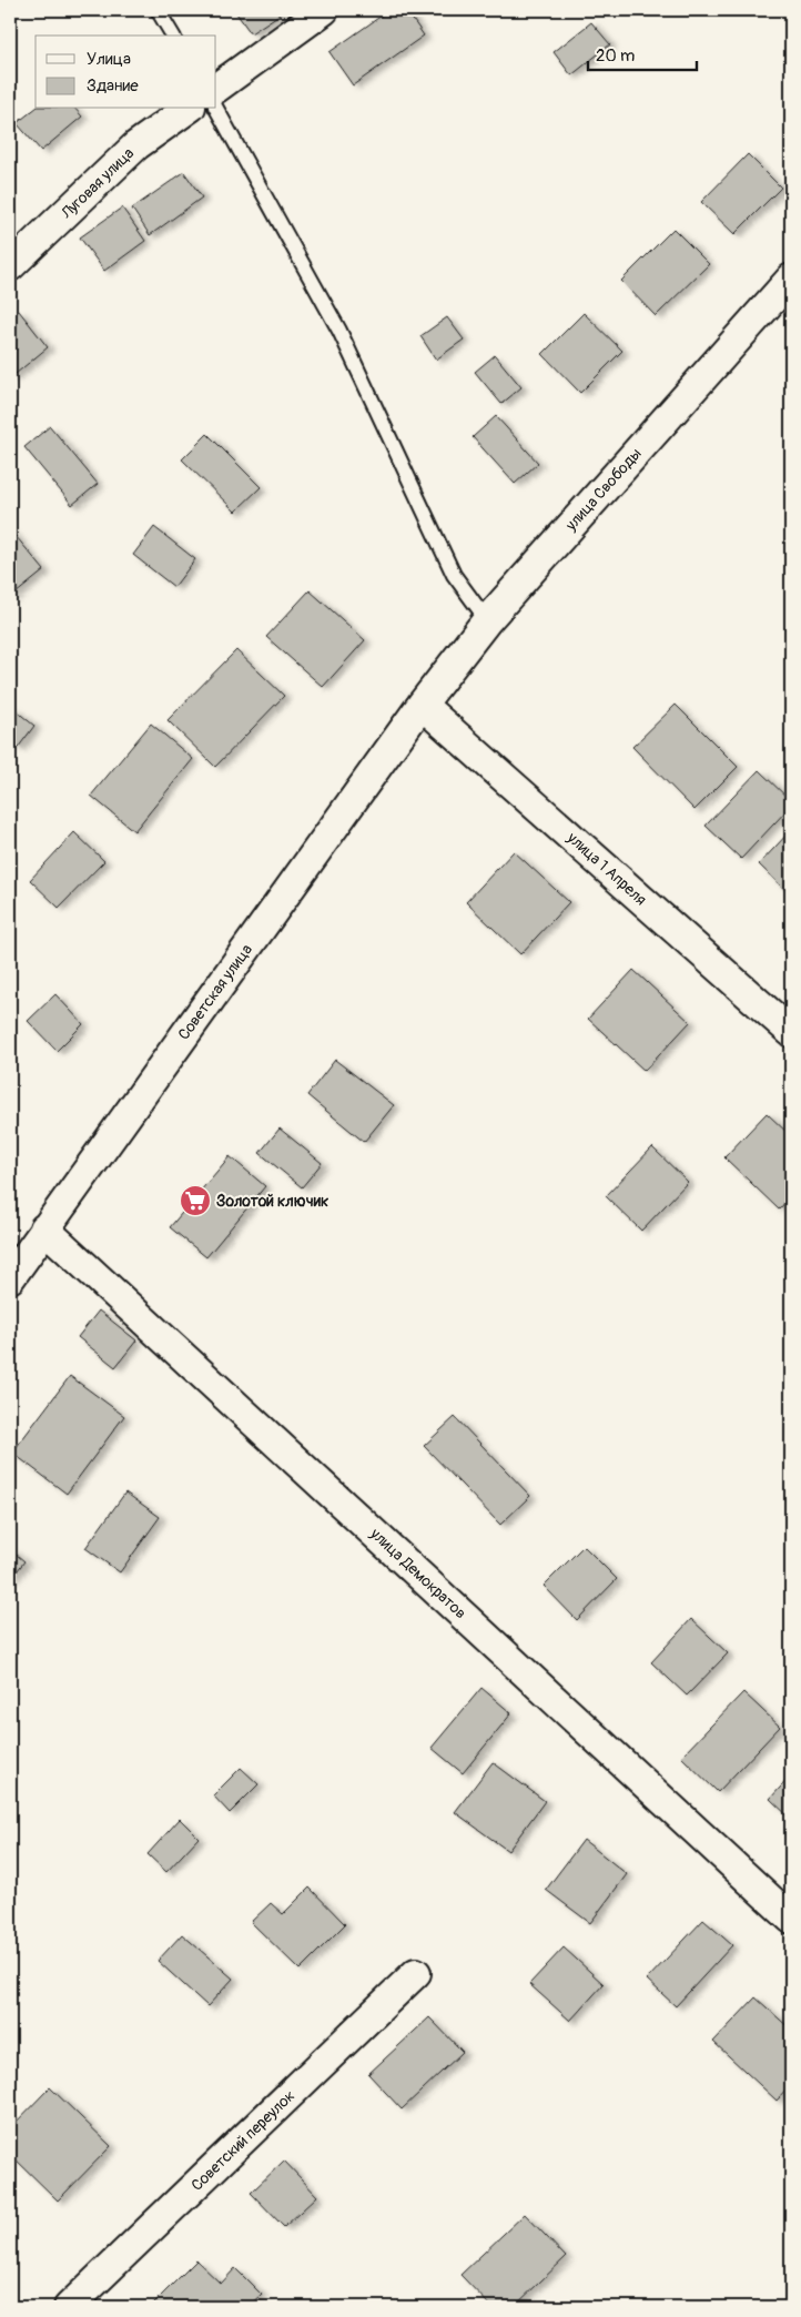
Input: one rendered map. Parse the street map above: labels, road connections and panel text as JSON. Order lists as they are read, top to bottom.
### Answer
{
  "streets": {
    "street": [
      "Луговая улица",
      "улица Свободы",
      "улица 1 Апреля",
      "Советская улица",
      "улица Демократов",
      "Советский переулок"
    ]
  },
  "crossings": [
    ["улица Свободы", "улица 1 Апреля"],
    ["улица Свободы", "Советская улица"],
    ["улица 1 Апреля", "Советская улица"],
    ["Советская улица", "улица Демократов"]
  ],
  "places": {
    "supermarket": ["Золотой ключик"]
  },
  "legend": ["Улица", "Здание"],
  "scale_bar": "20 m"
}
